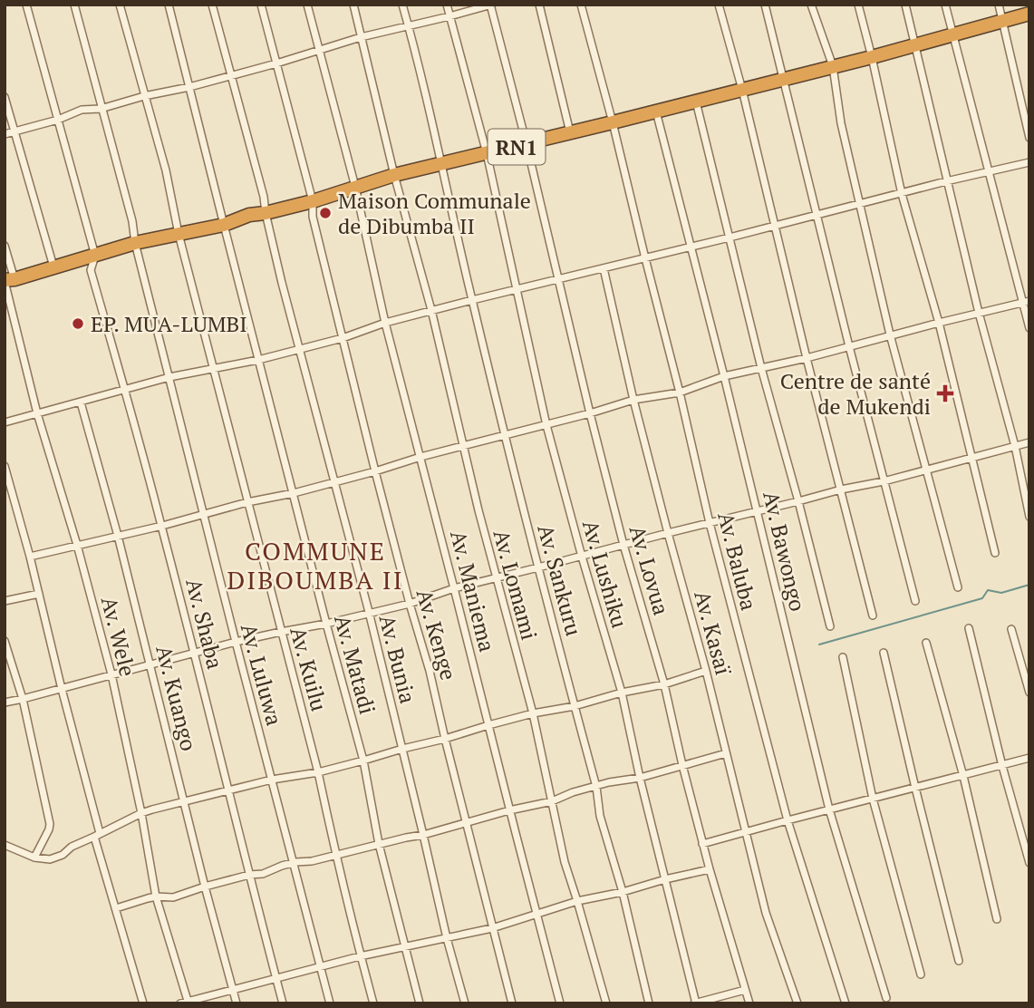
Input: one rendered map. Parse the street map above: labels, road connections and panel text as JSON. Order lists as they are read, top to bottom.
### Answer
{
  "streets": {
    "highway": ["RN1"],
    "street": [
      "Av. Bawongo",
      "Av. Baluba",
      "Av. Lovua",
      "Av. Lushiku",
      "Av. Sankuru",
      "Av. Lomami",
      "Av. Maniema",
      "Av. Shaba",
      "Av. Kasaï",
      "Av. Kenge",
      "Av. Wele",
      "Av. Bunia",
      "Av. Matadi",
      "Av. Kuilu",
      "Av. Luluwa",
      "Av. Kuango"
    ]
  },
  "crossings": [
    ["RN1", "Av. Bawongo"],
    ["RN1", "Av. Baluba"],
    ["RN1", "Av. Lovua"],
    ["RN1", "Av. Lushiku"],
    ["RN1", "Av. Sankuru"],
    ["RN1", "Av. Lomami"],
    ["RN1", "Av. Maniema"],
    ["RN1", "Av. Shaba"],
    ["RN1", "Av. Kenge"],
    ["RN1", "Av. Wele"],
    ["RN1", "Av. Bunia"],
    ["RN1", "Av. Matadi"],
    ["RN1", "Av. Kuilu"],
    ["RN1", "Av. Luluwa"]
  ],
  "districts": ["COMMUNE DIBOUMBA II"],
  "places": {
    "other": ["Maison Communale de Dibumba II", "EP. MUA-LUMBI"],
    "health": ["Centre de santé de Mukendi"]
  }
}
